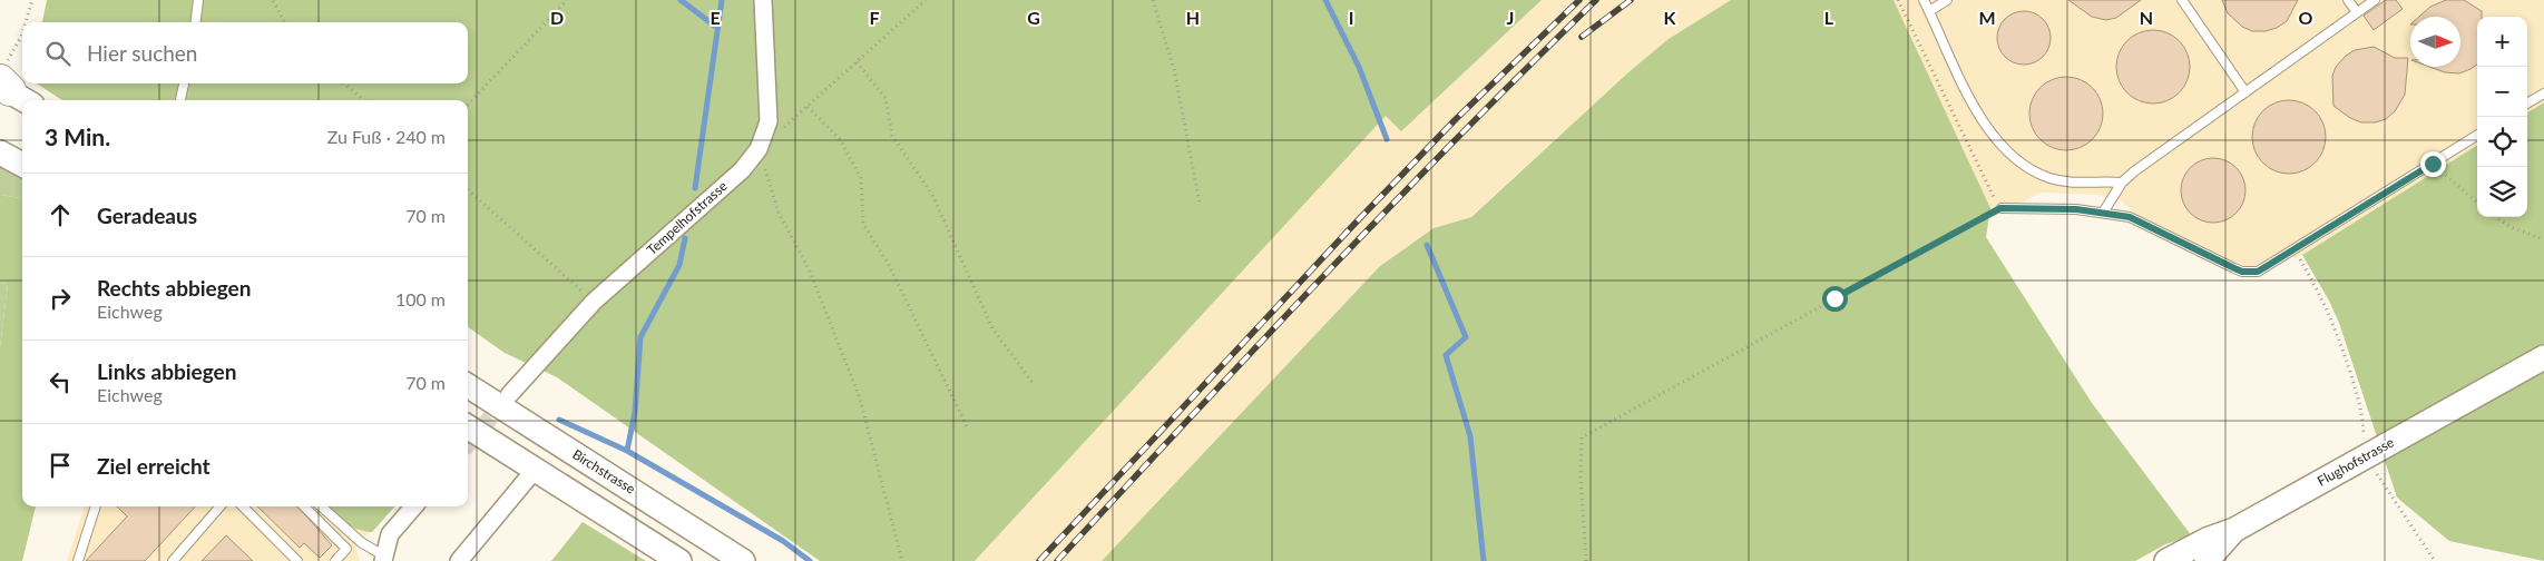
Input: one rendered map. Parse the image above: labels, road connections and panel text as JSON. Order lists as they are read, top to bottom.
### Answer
{
  "streets": {
    "main road": ["Flughofstrasse", "Birchstrasse"],
    "street": ["Tempelhofstrasse"]
  },
  "north": "right",
  "page": {
    "map_buttons": ["+", "−"],
    "search": "Hier suchen",
    "heading": ["3 Min.", "Zu Fuß · 240 m"],
    "list": [
      ["Geradeaus", "70 m"],
      ["Rechts abbiegen", "Eichweg", "100 m"],
      ["Links abbiegen", "Eichweg", "70 m"],
      "Ziel erreicht"
    ]
  },
  "grid": {
    "columns": [
      "D",
      "E",
      "F",
      "G",
      "H",
      "I",
      "J",
      "K",
      "L",
      "M",
      "N",
      "O"
    ]
  }
}
